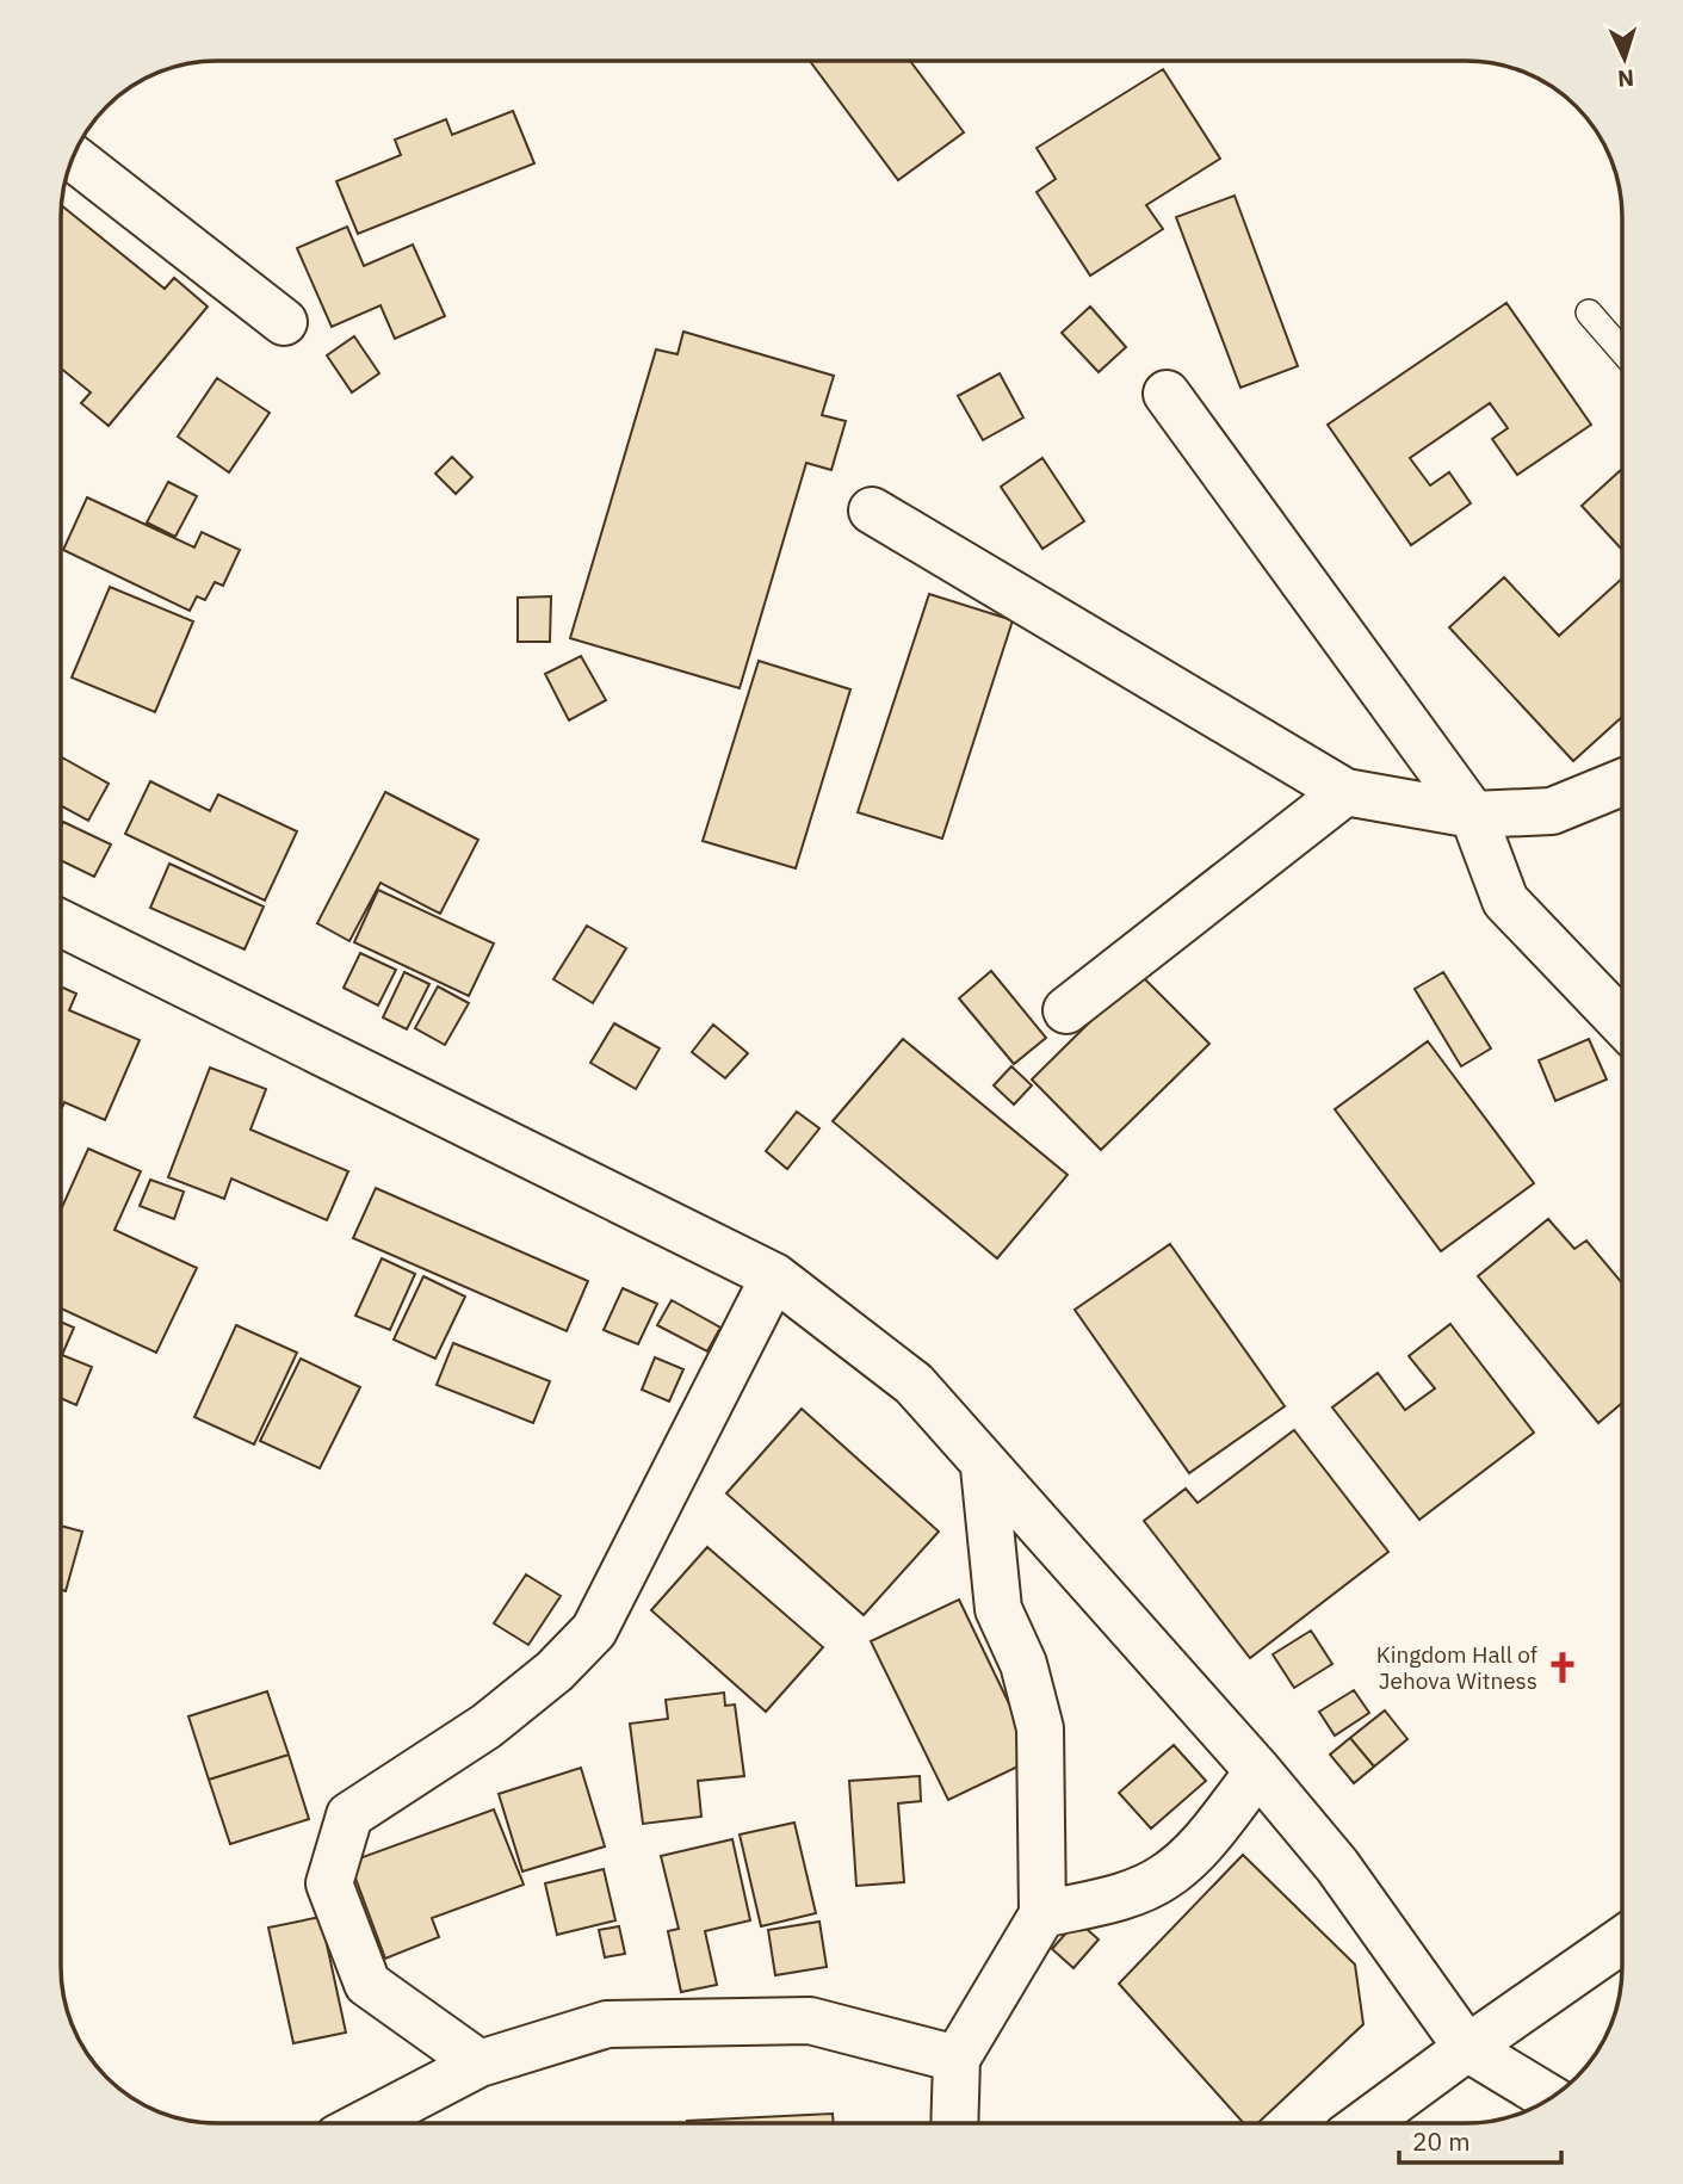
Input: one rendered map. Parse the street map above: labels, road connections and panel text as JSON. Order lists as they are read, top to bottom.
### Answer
{
  "places": {
    "church": ["Kingdom Hall of Jehova Witness"]
  },
  "scale_bar": "20 m",
  "north": "bottom"
}
